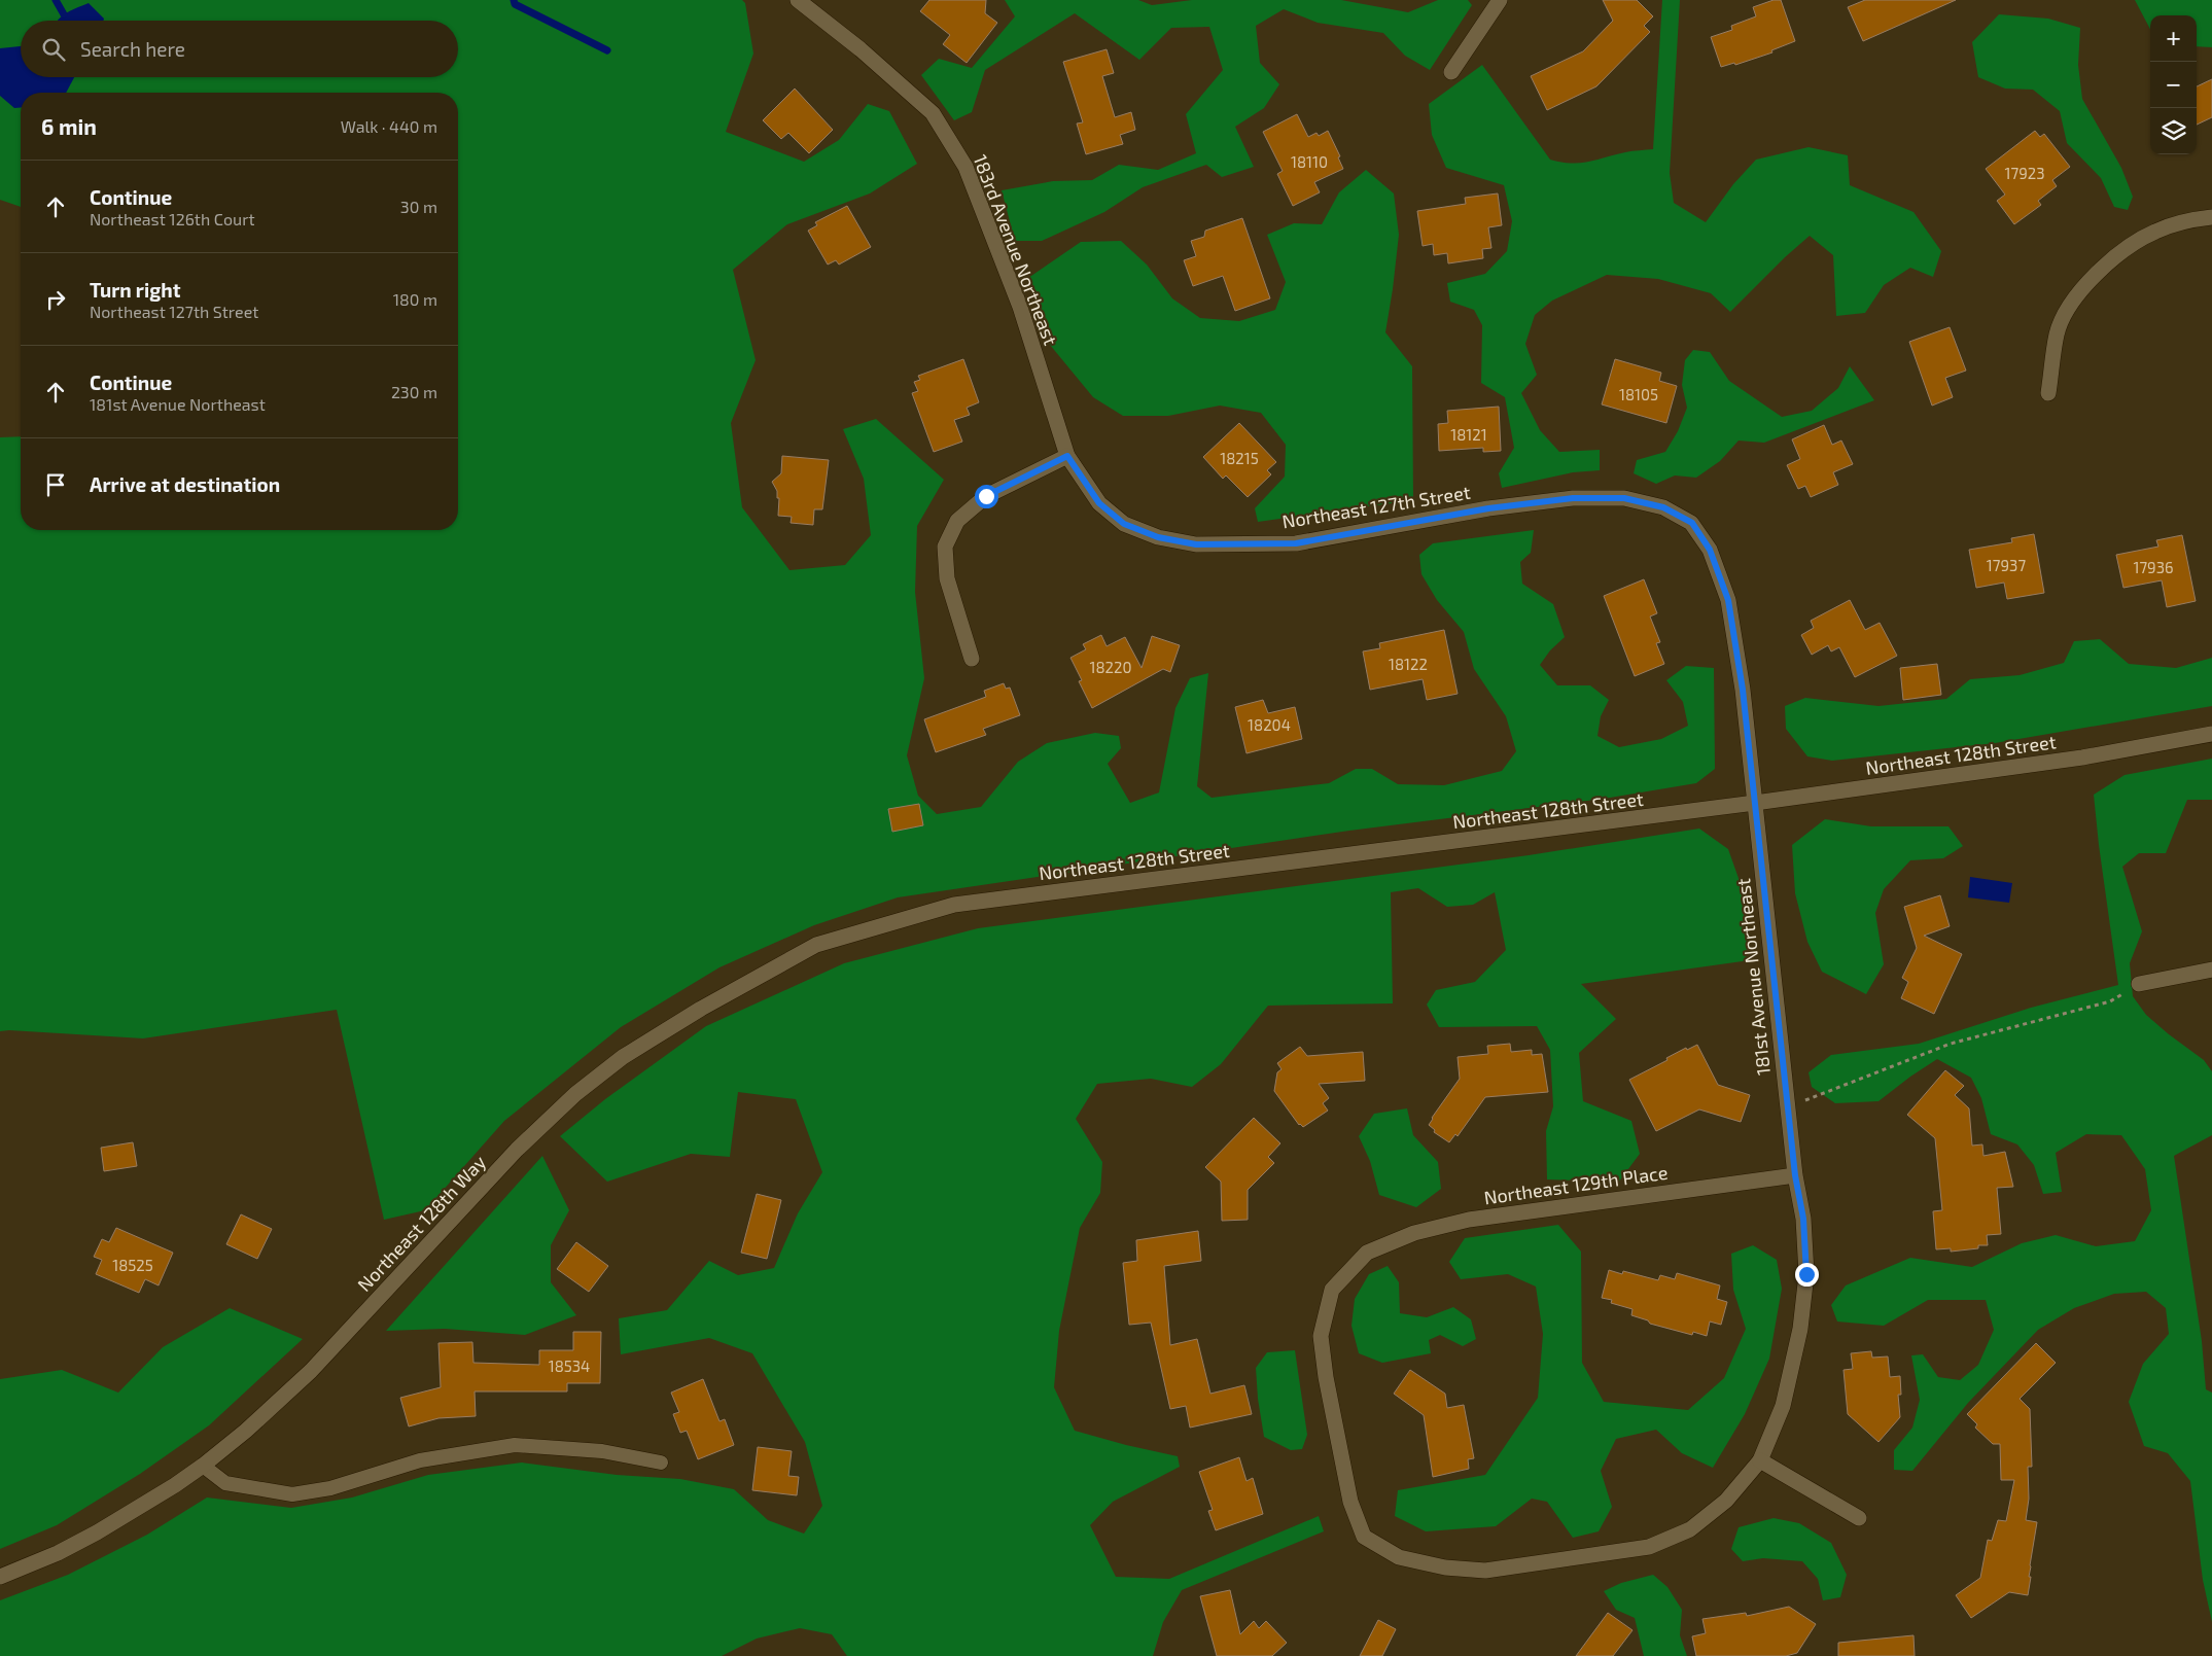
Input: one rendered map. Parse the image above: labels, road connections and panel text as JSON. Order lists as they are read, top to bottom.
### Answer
{
  "streets": {
    "street": [
      "183rd Avenue Northeast",
      "Northeast 127th Street",
      "Northeast 128th Street",
      "181st Avenue Northeast",
      "Northeast 129th Place",
      "Northeast 128th Way"
    ]
  },
  "crossings": [
    ["183rd Avenue Northeast", "Northeast 127th Street"],
    ["Northeast 127th Street", "181st Avenue Northeast"],
    ["Northeast 128th Street", "181st Avenue Northeast"],
    ["Northeast 128th Street", "Northeast 128th Way"],
    ["181st Avenue Northeast", "Northeast 129th Place"]
  ],
  "house_numbers": [
    "18110",
    "17923",
    "18105",
    "18121",
    "18215",
    "17937",
    "17936",
    "18122",
    "18220",
    "18204",
    "18525",
    "18534"
  ],
  "page": {
    "map_buttons": ["+", "−"],
    "search": "Search here",
    "heading": ["6 min", "Walk · 440 m"],
    "list": [
      ["Continue", "Northeast 126th Court", "30 m"],
      ["Turn right", "Northeast 127th Street", "180 m"],
      ["Continue", "181st Avenue Northeast", "230 m"],
      "Arrive at destination"
    ]
  }
}
